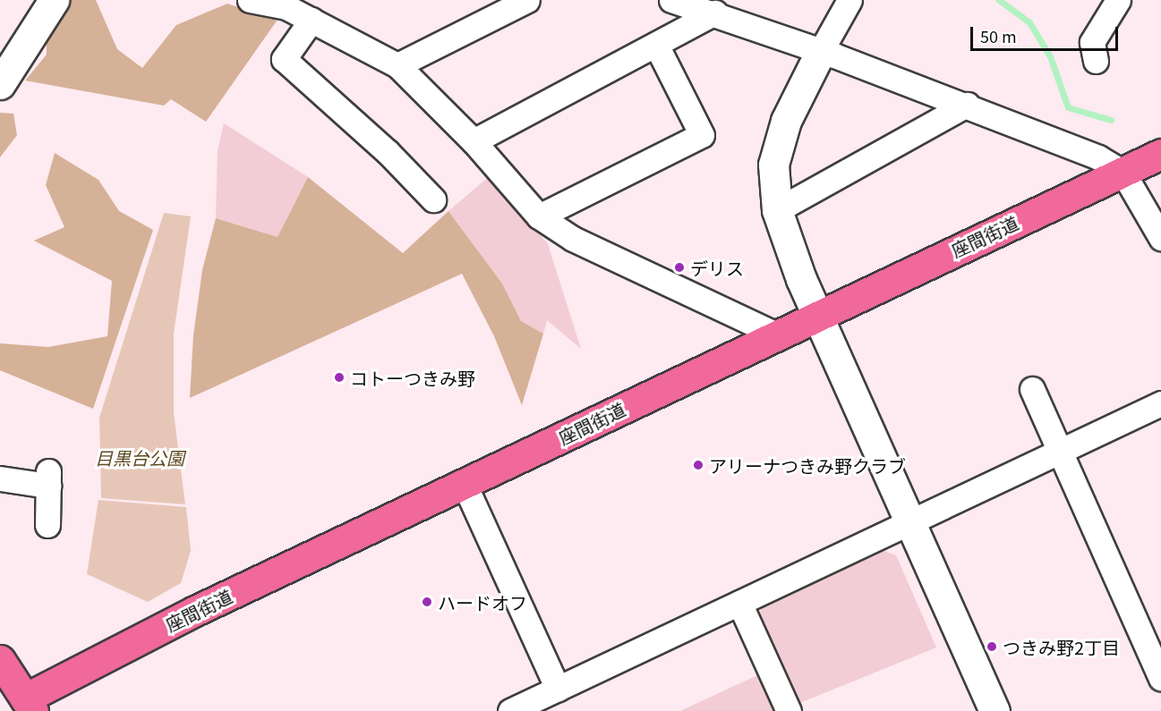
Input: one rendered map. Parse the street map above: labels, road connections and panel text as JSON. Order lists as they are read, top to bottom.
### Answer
{
  "streets": {
    "main road": ["座間街道"]
  },
  "parks": ["目黒台公園"],
  "places": [
    "デリス",
    "コトーつきみ野",
    "アリーナつきみ野クラブ",
    "ハードオフ",
    "つきみ野2丁目"
  ],
  "scale_bar": "50 m"
}
